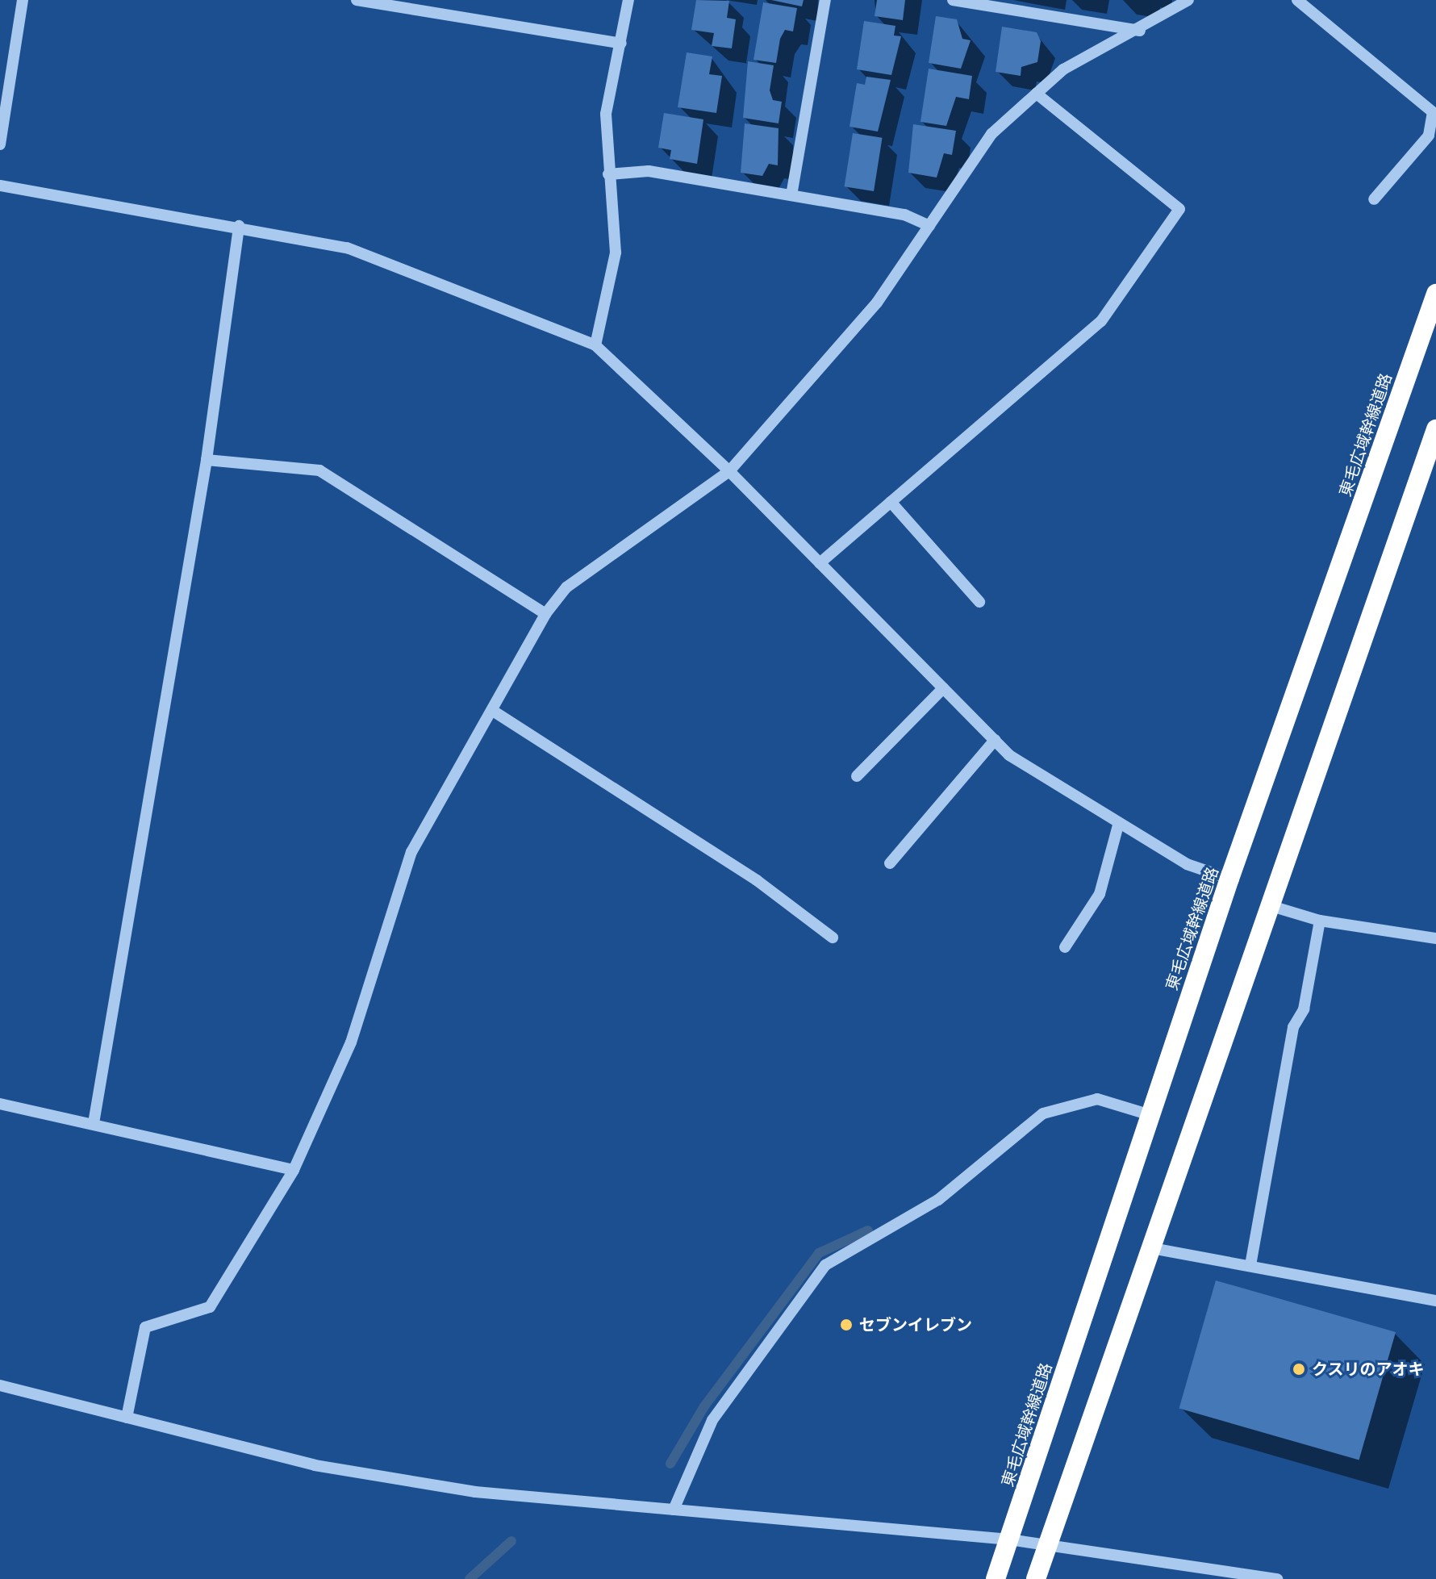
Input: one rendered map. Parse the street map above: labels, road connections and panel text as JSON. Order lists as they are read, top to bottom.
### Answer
{
  "streets": {
    "highway": ["東毛広域幹線道路"]
  },
  "places": ["セブンイレブン", "クスリのアオキ"]
}
